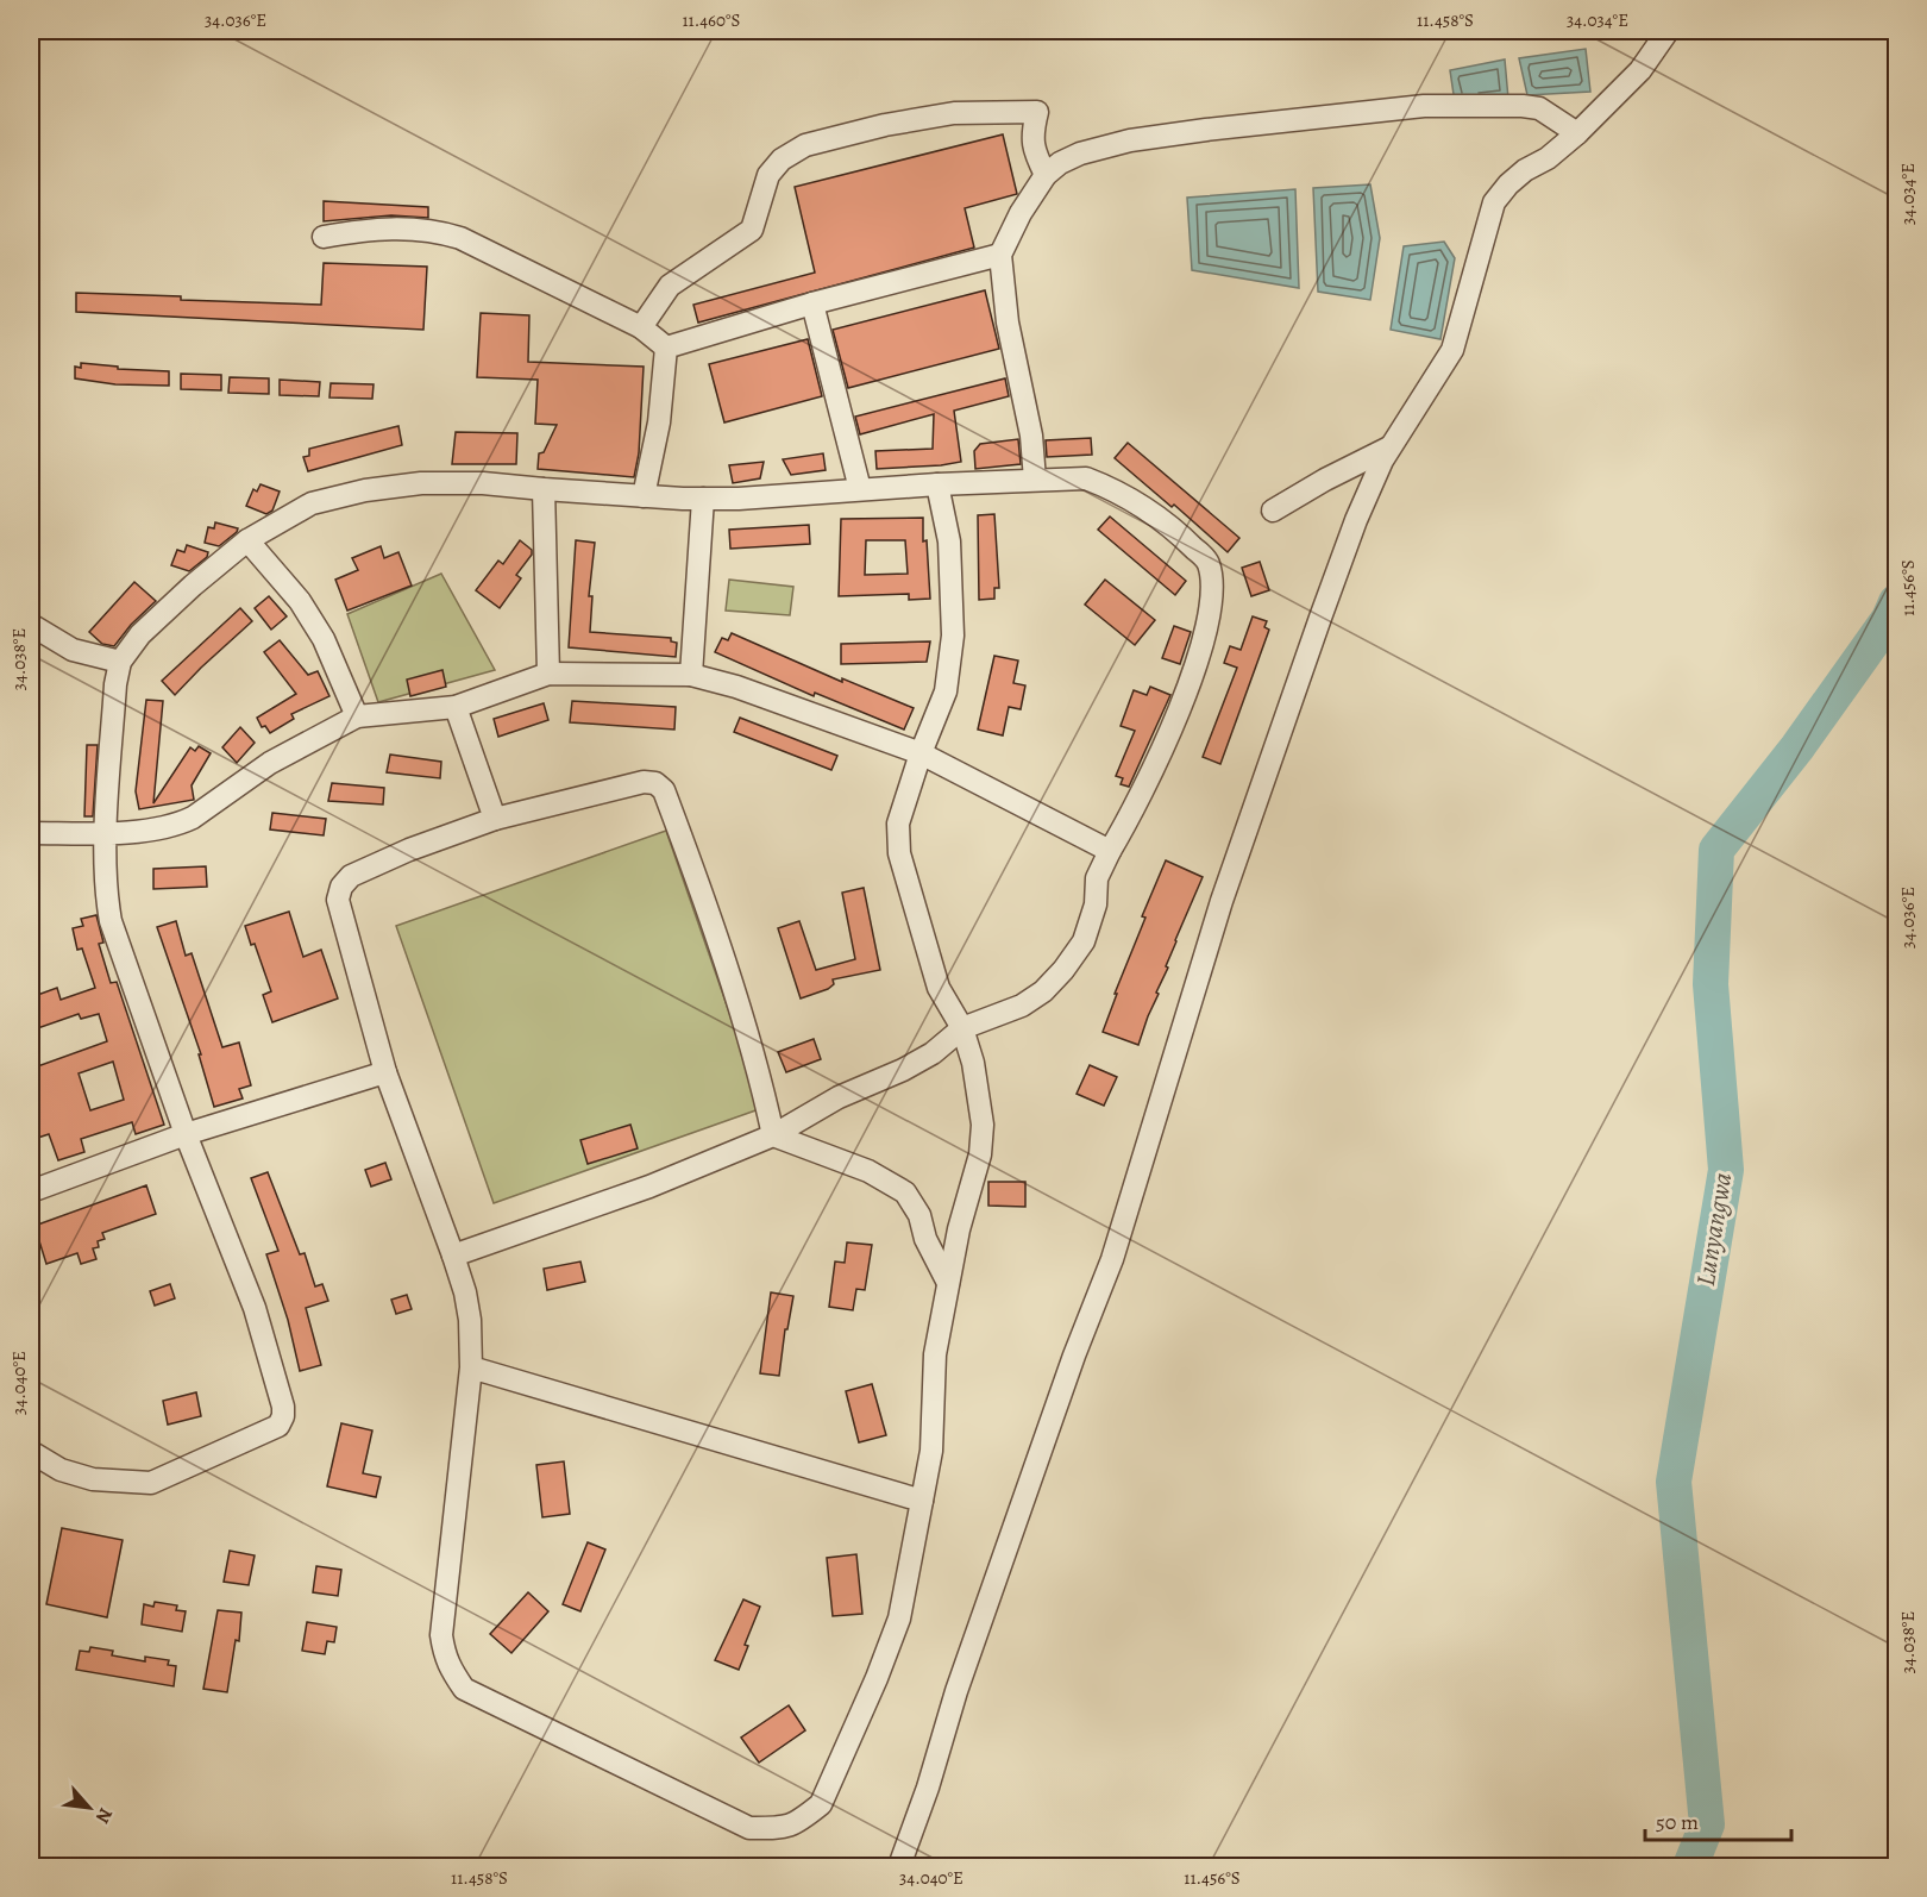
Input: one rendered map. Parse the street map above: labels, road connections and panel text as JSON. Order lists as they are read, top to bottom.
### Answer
{
  "water": ["Lunyangwa"],
  "scale_bar": "50 m",
  "north": "bottom right",
  "coordinates": [
    "34.036°E",
    "11.460°S",
    "11.458°S",
    "34.034°E",
    "11.456°S",
    "34.038°E",
    "34.040°E"
  ]
}
